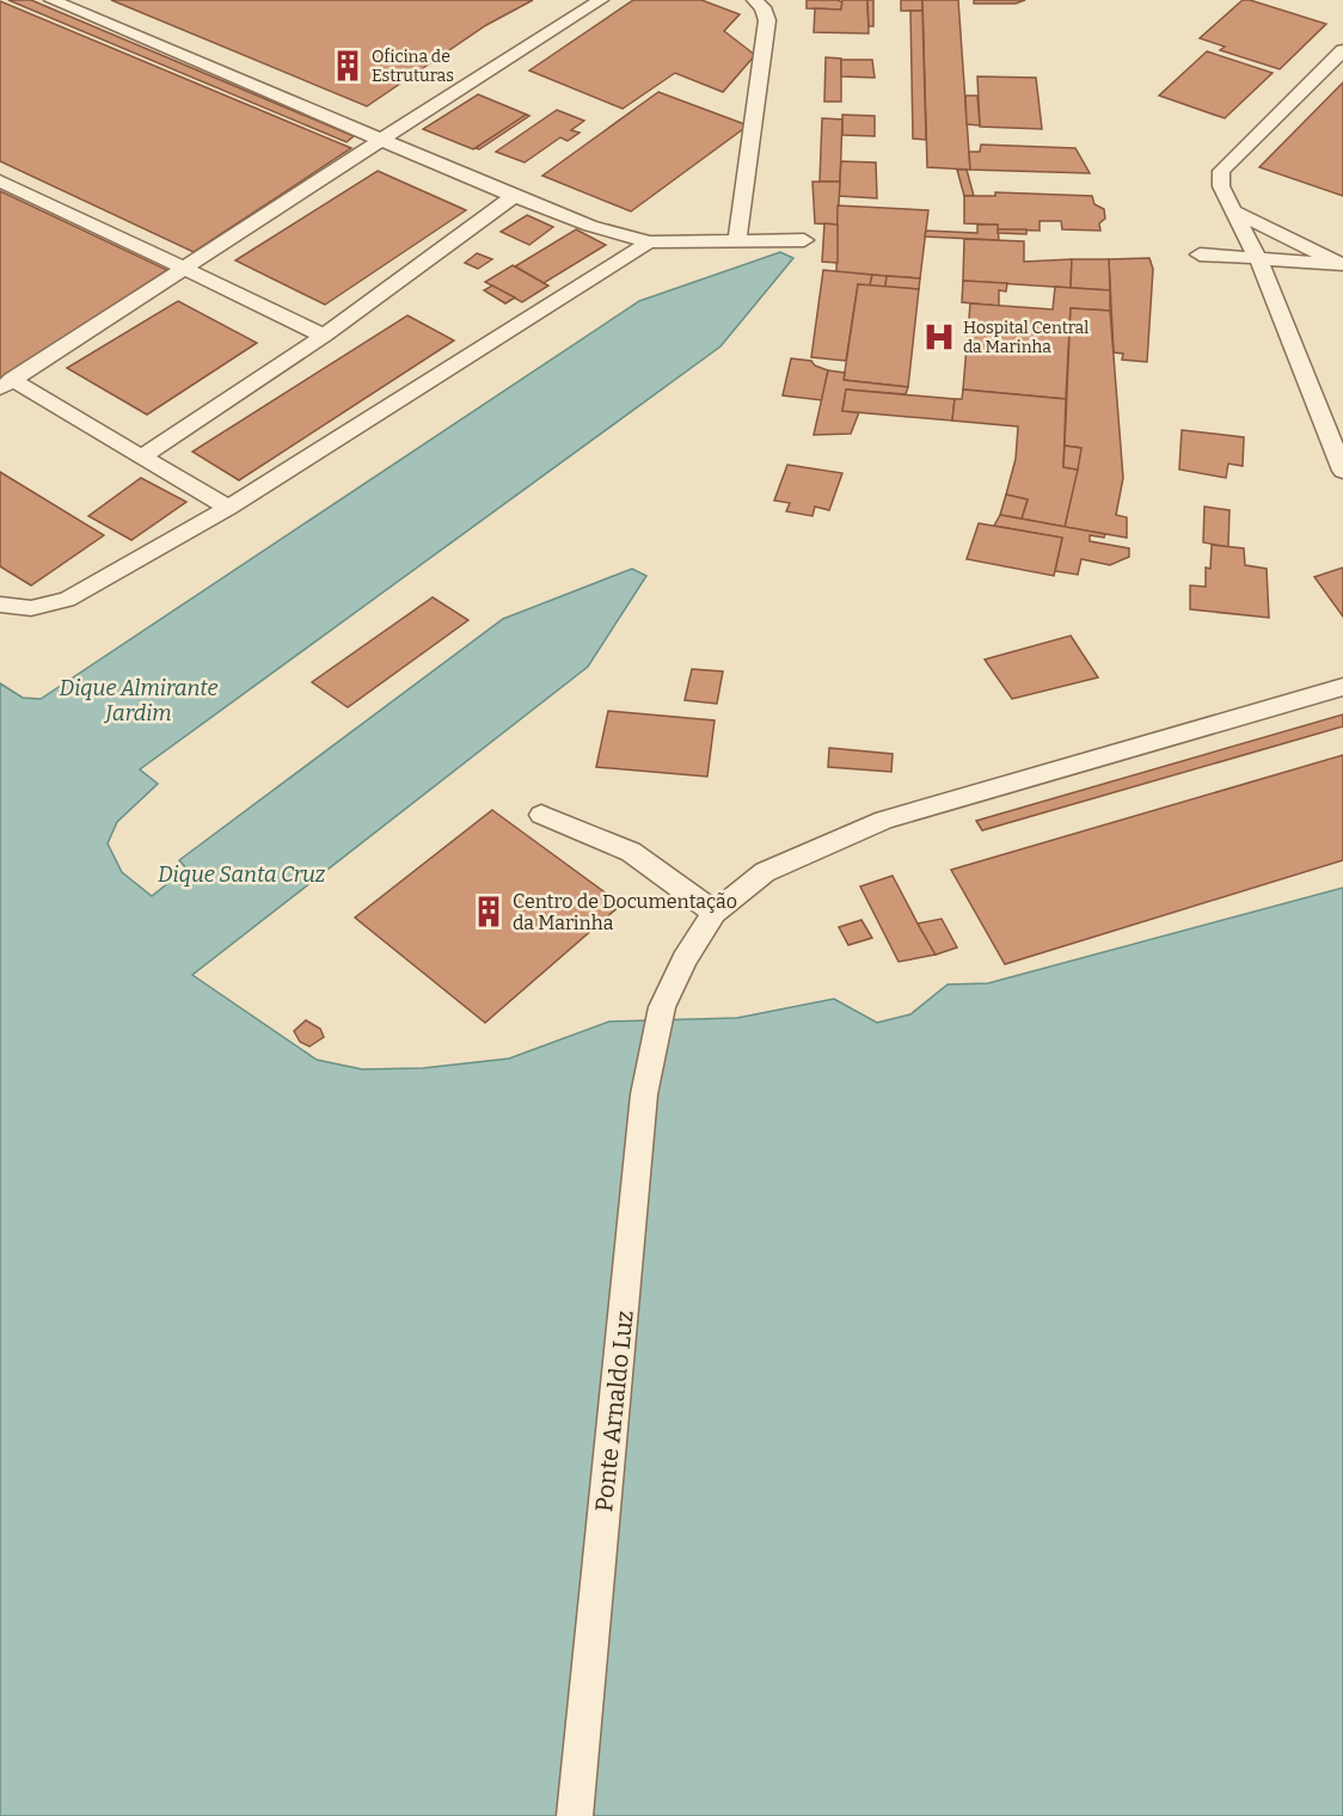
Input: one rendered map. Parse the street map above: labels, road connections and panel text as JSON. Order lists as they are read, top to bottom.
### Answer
{
  "streets": {
    "lane": ["Ponte Arnaldo Luz"]
  },
  "water": ["Dique Almirante Jardim", "Dique Santa Cruz"],
  "places": {
    "building": ["Oficina de Estruturas", "Centro de Documentação da Marinha"],
    "hospital": ["Hospital Central da Marinha"]
  }
}
